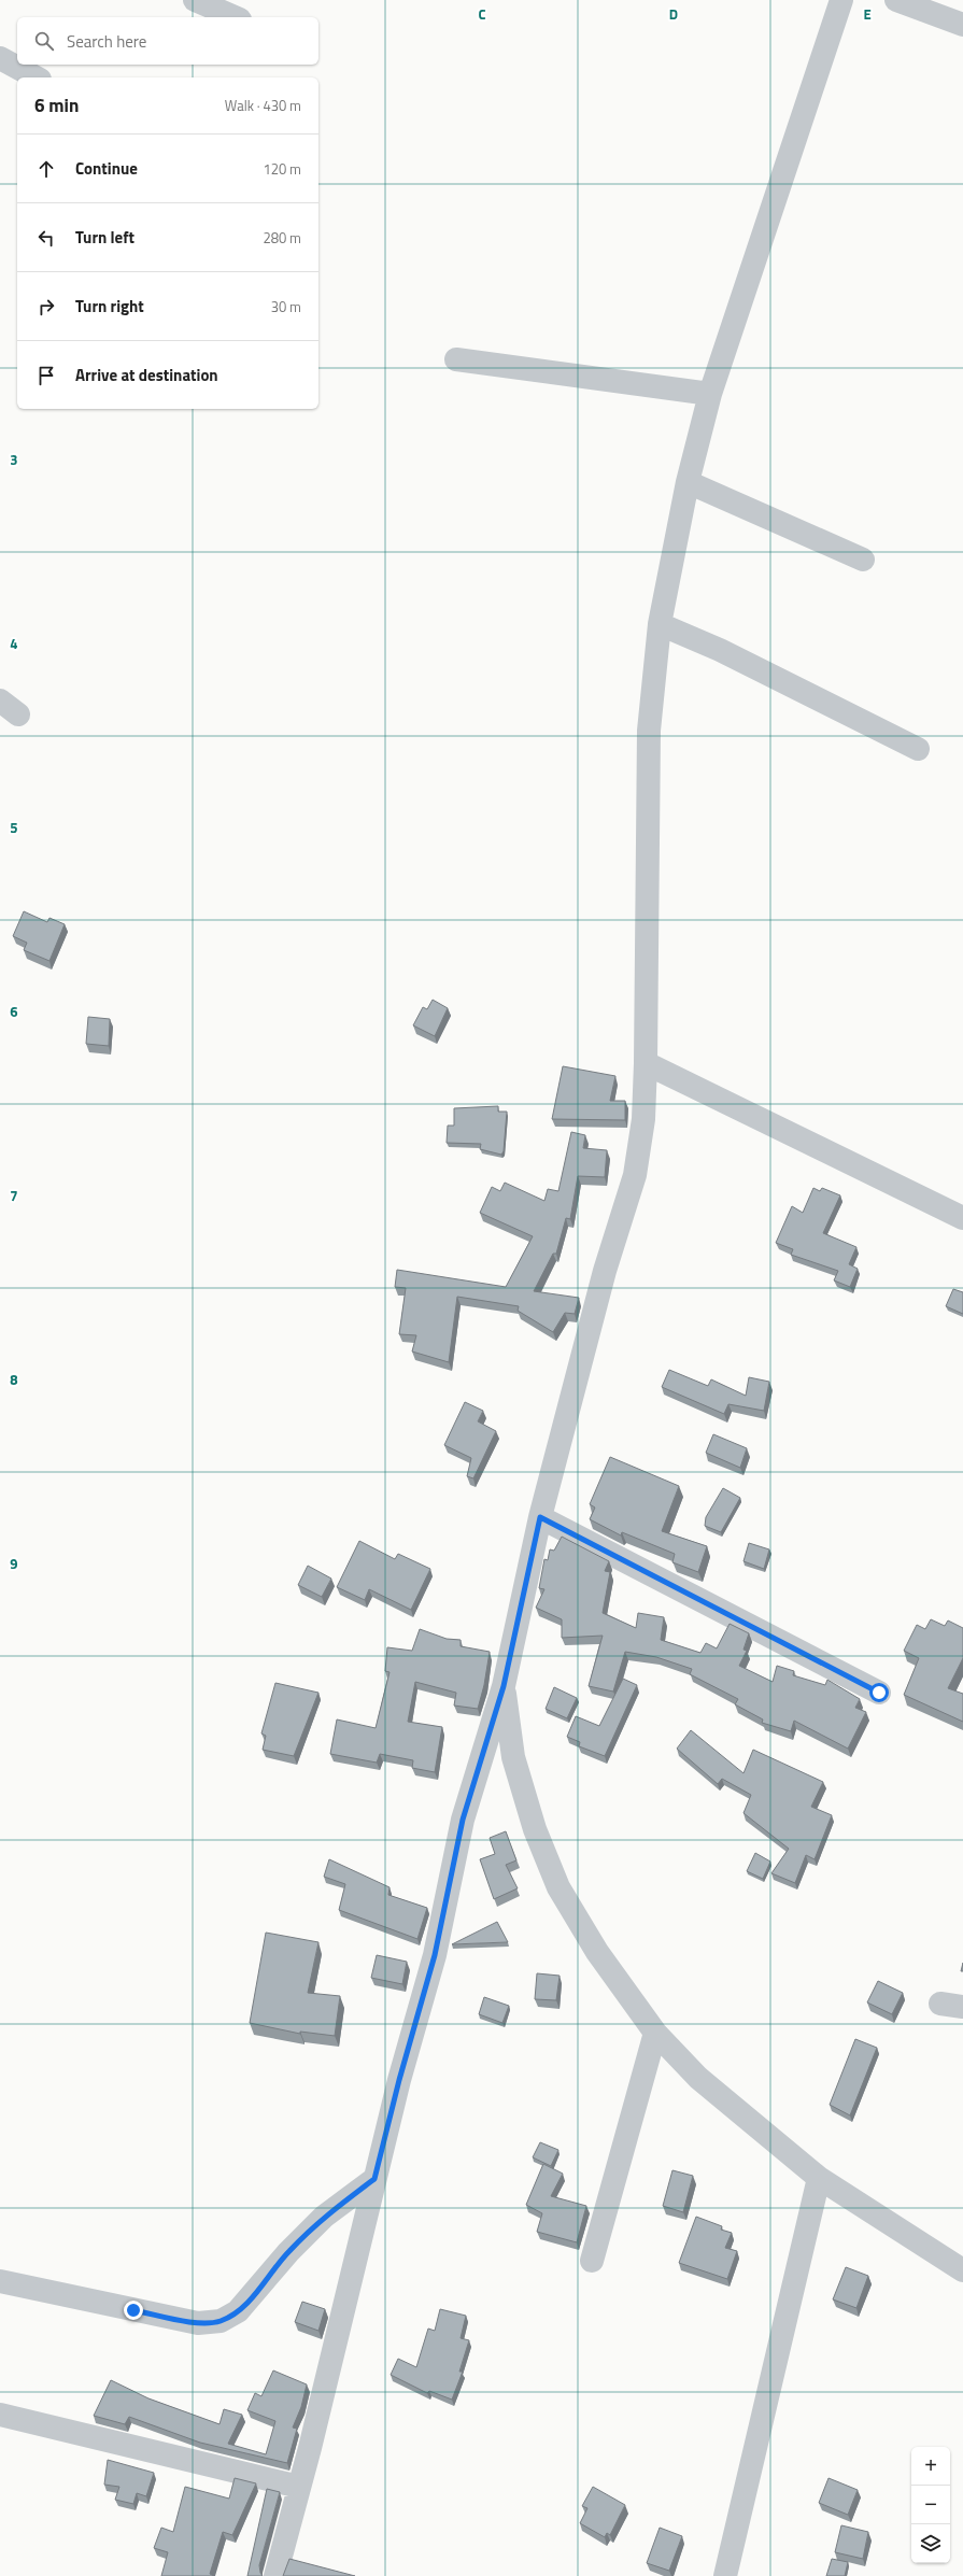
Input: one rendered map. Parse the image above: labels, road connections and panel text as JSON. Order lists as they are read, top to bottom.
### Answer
{
  "page": {
    "search": "Search here",
    "heading": ["6 min", "Walk · 430 m"],
    "list": [
      ["Continue", "120 m"],
      ["Turn left", "280 m"],
      ["Turn right", "30 m"],
      "Arrive at destination"
    ],
    "map_buttons": ["+", "−"]
  },
  "grid": {
    "columns": ["C", "D", "E"],
    "rows": [
      "3",
      "4",
      "5",
      "6",
      "7",
      "8",
      "9"
    ]
  }
}
